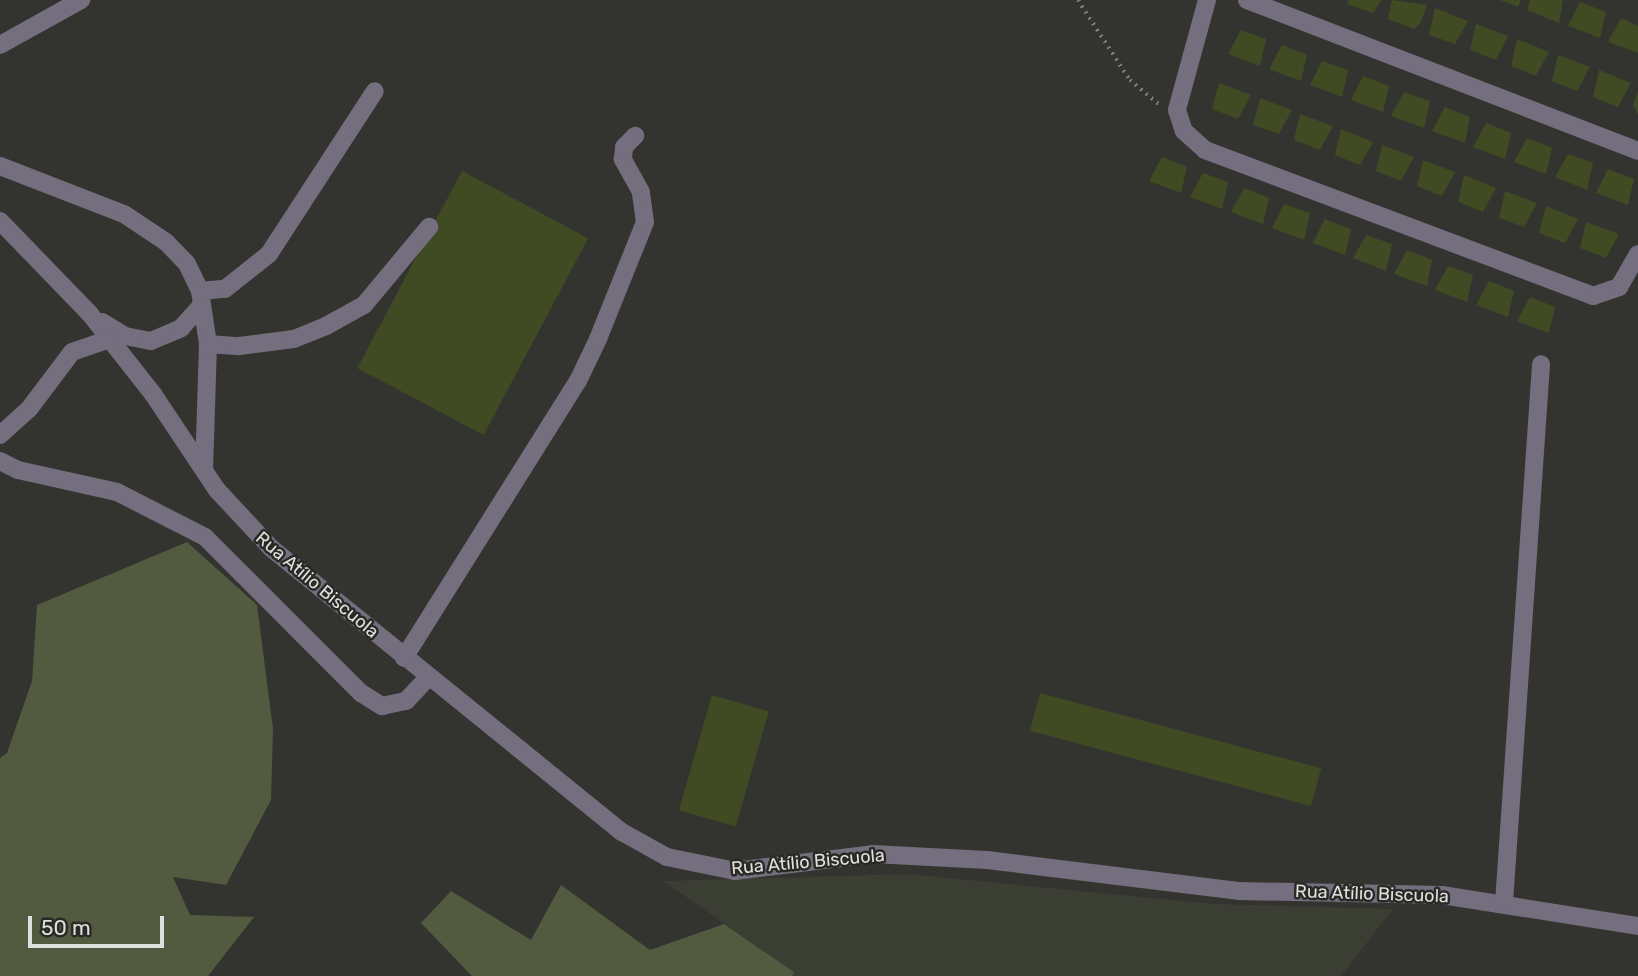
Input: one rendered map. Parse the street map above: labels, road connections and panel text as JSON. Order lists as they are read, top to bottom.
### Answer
{
  "streets": {
    "street": ["Rua Atílio Biscuola"]
  },
  "scale_bar": "50 m"
}
